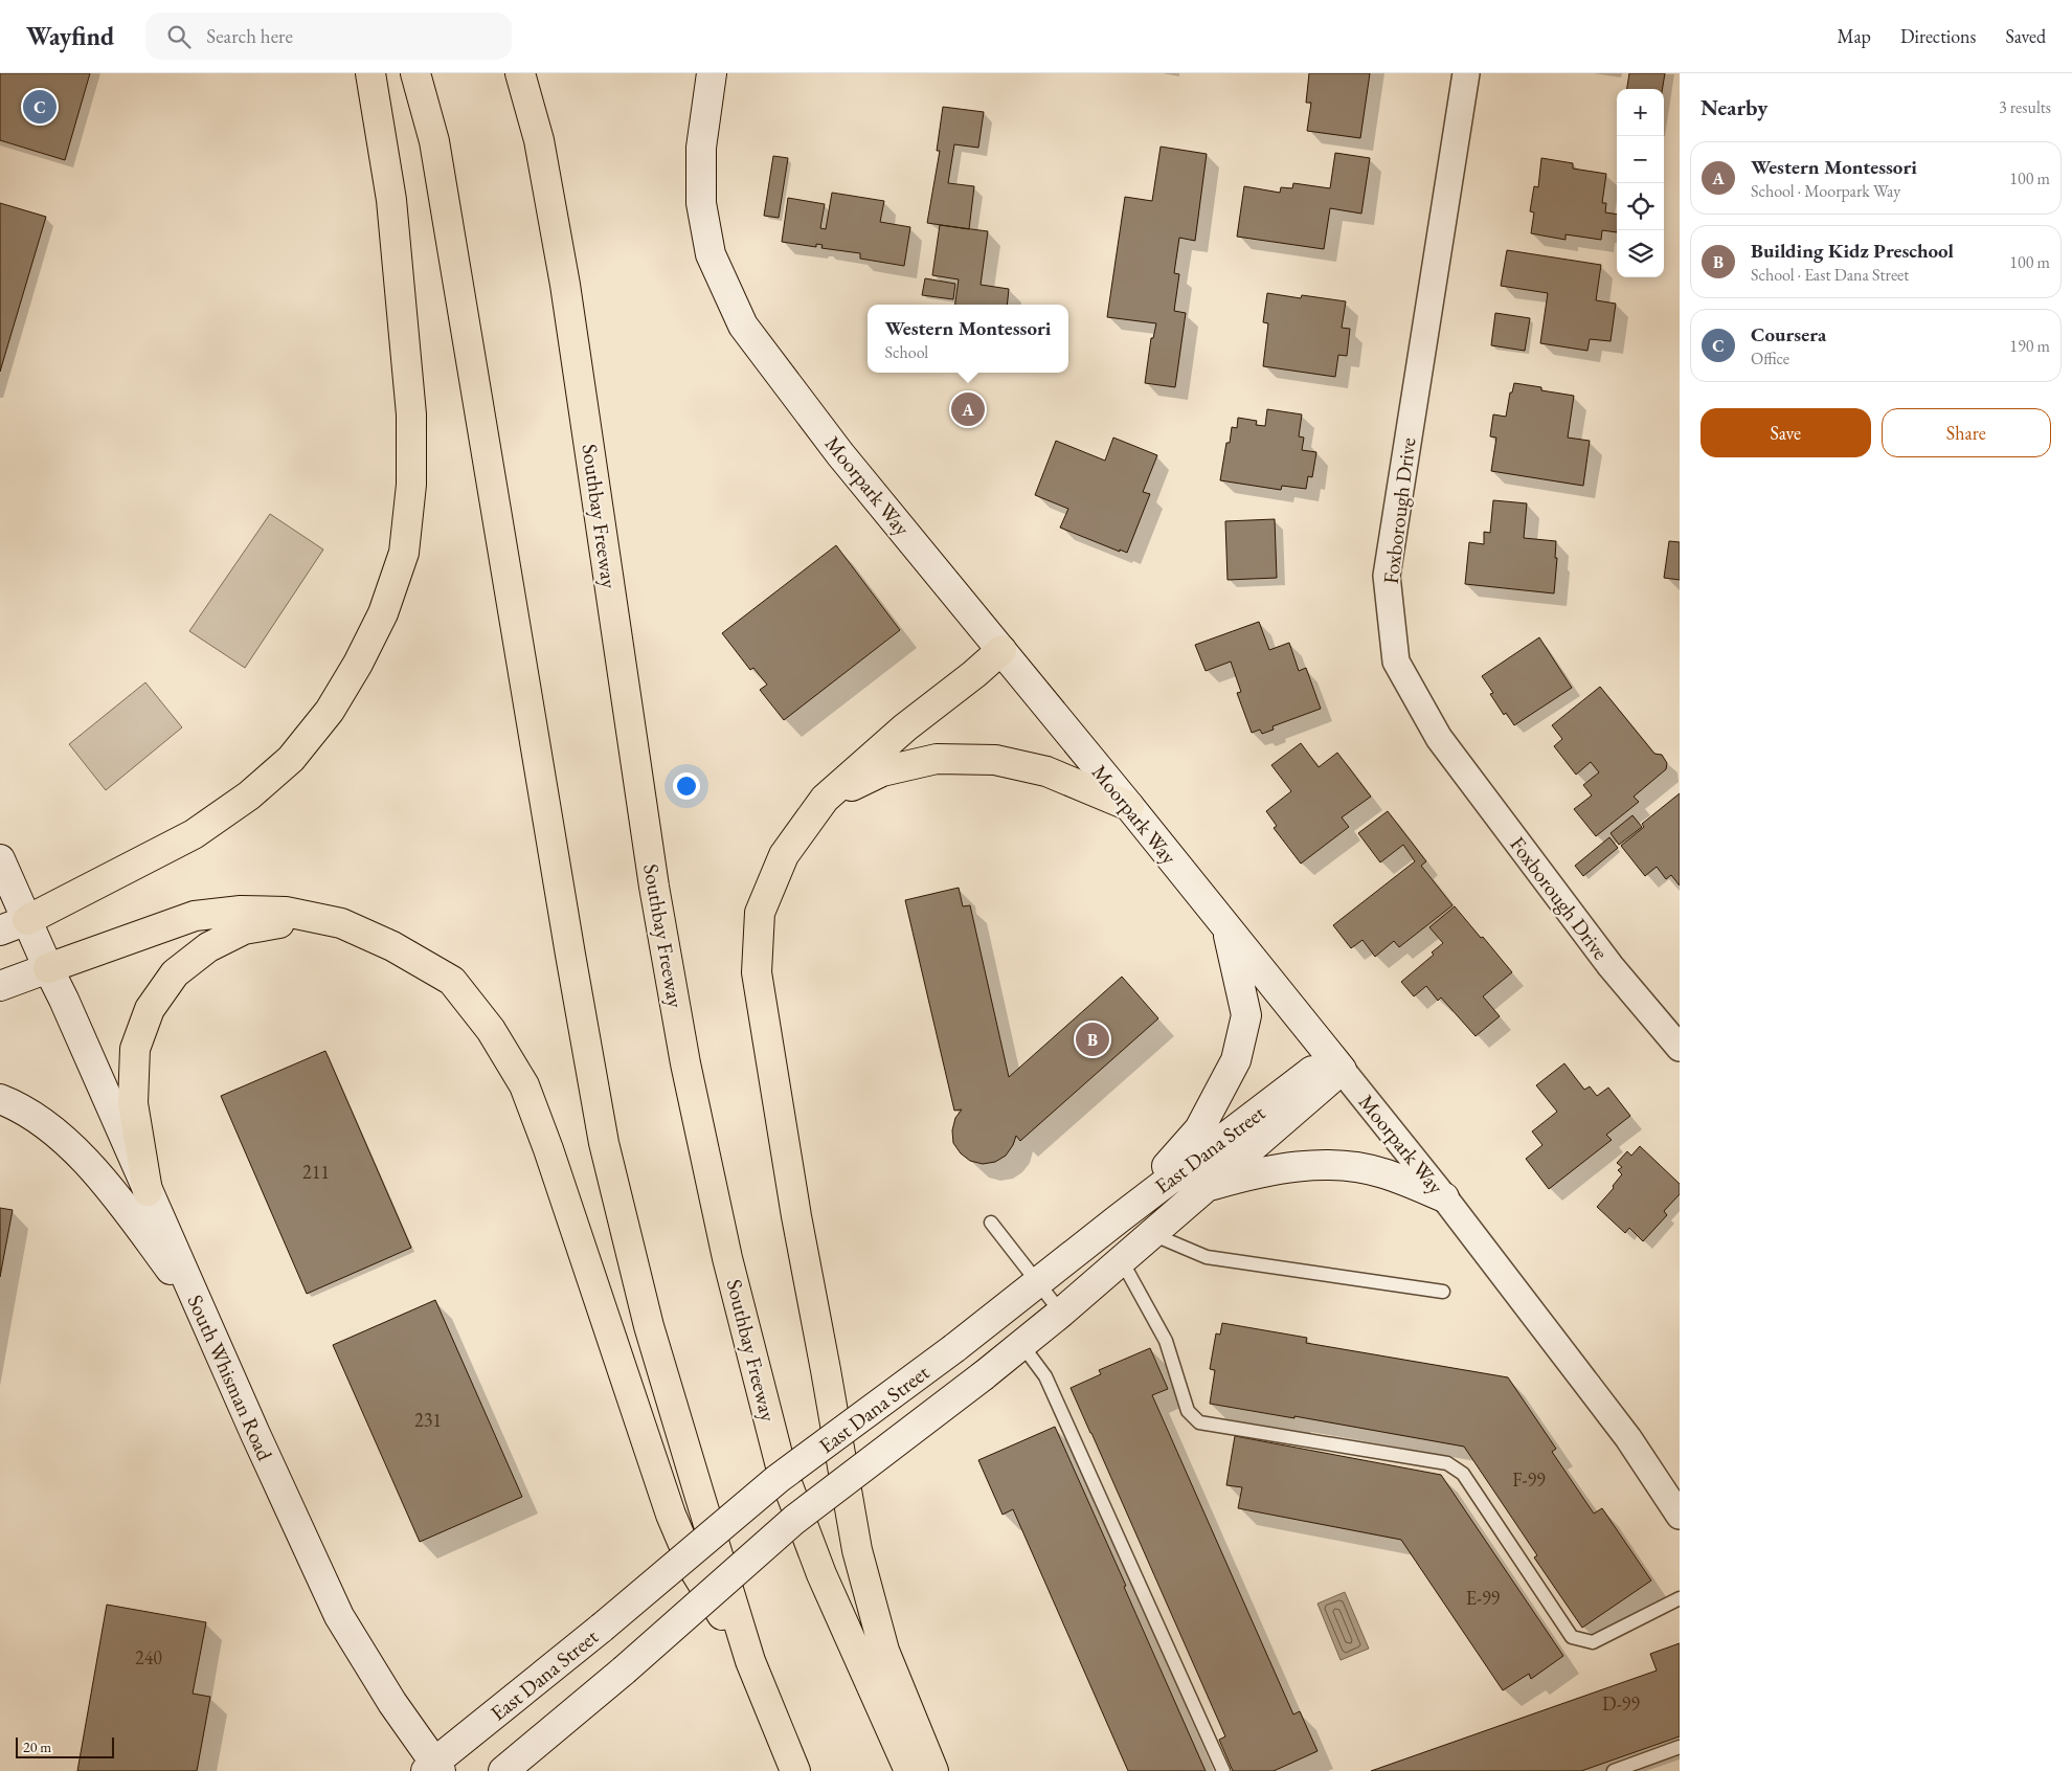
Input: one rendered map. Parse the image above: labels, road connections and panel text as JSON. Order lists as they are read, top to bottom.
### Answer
{
  "streets": {
    "highway": ["Southbay Freeway"],
    "main road": ["Moorpark Way", "East Dana Street", "South Whisman Road"],
    "street": ["Foxborough Drive"]
  },
  "crossings": [
    ["Moorpark Way", "East Dana Street"],
    ["East Dana Street", "South Whisman Road"]
  ],
  "house_numbers": [
    "211",
    "231",
    "F-99",
    "E-99",
    "240",
    "D-99"
  ],
  "scale_bar": "20 m",
  "page": {
    "header": "Wayfind",
    "search": "Search here",
    "nav": ["Map", "Directions", "Saved"],
    "heading": ["Nearby", "3 results"],
    "pins": ["C", "A", "B"],
    "map_buttons": ["+", "−"],
    "list": [
      {
        "mark": "A",
        "name": "Western Montessori",
        "note": "School · Moorpark Way",
        "value": "100 m"
      },
      {
        "mark": "B",
        "name": "Building Kidz Preschool",
        "note": "School · East Dana Street",
        "value": "100 m"
      },
      {
        "mark": "C",
        "name": "Coursera",
        "note": "Office",
        "value": "190 m"
      }
    ],
    "popup": ["Western Montessori", "School"],
    "buttons": ["Save", "Share"],
    "scale": "20 m"
  }
}
